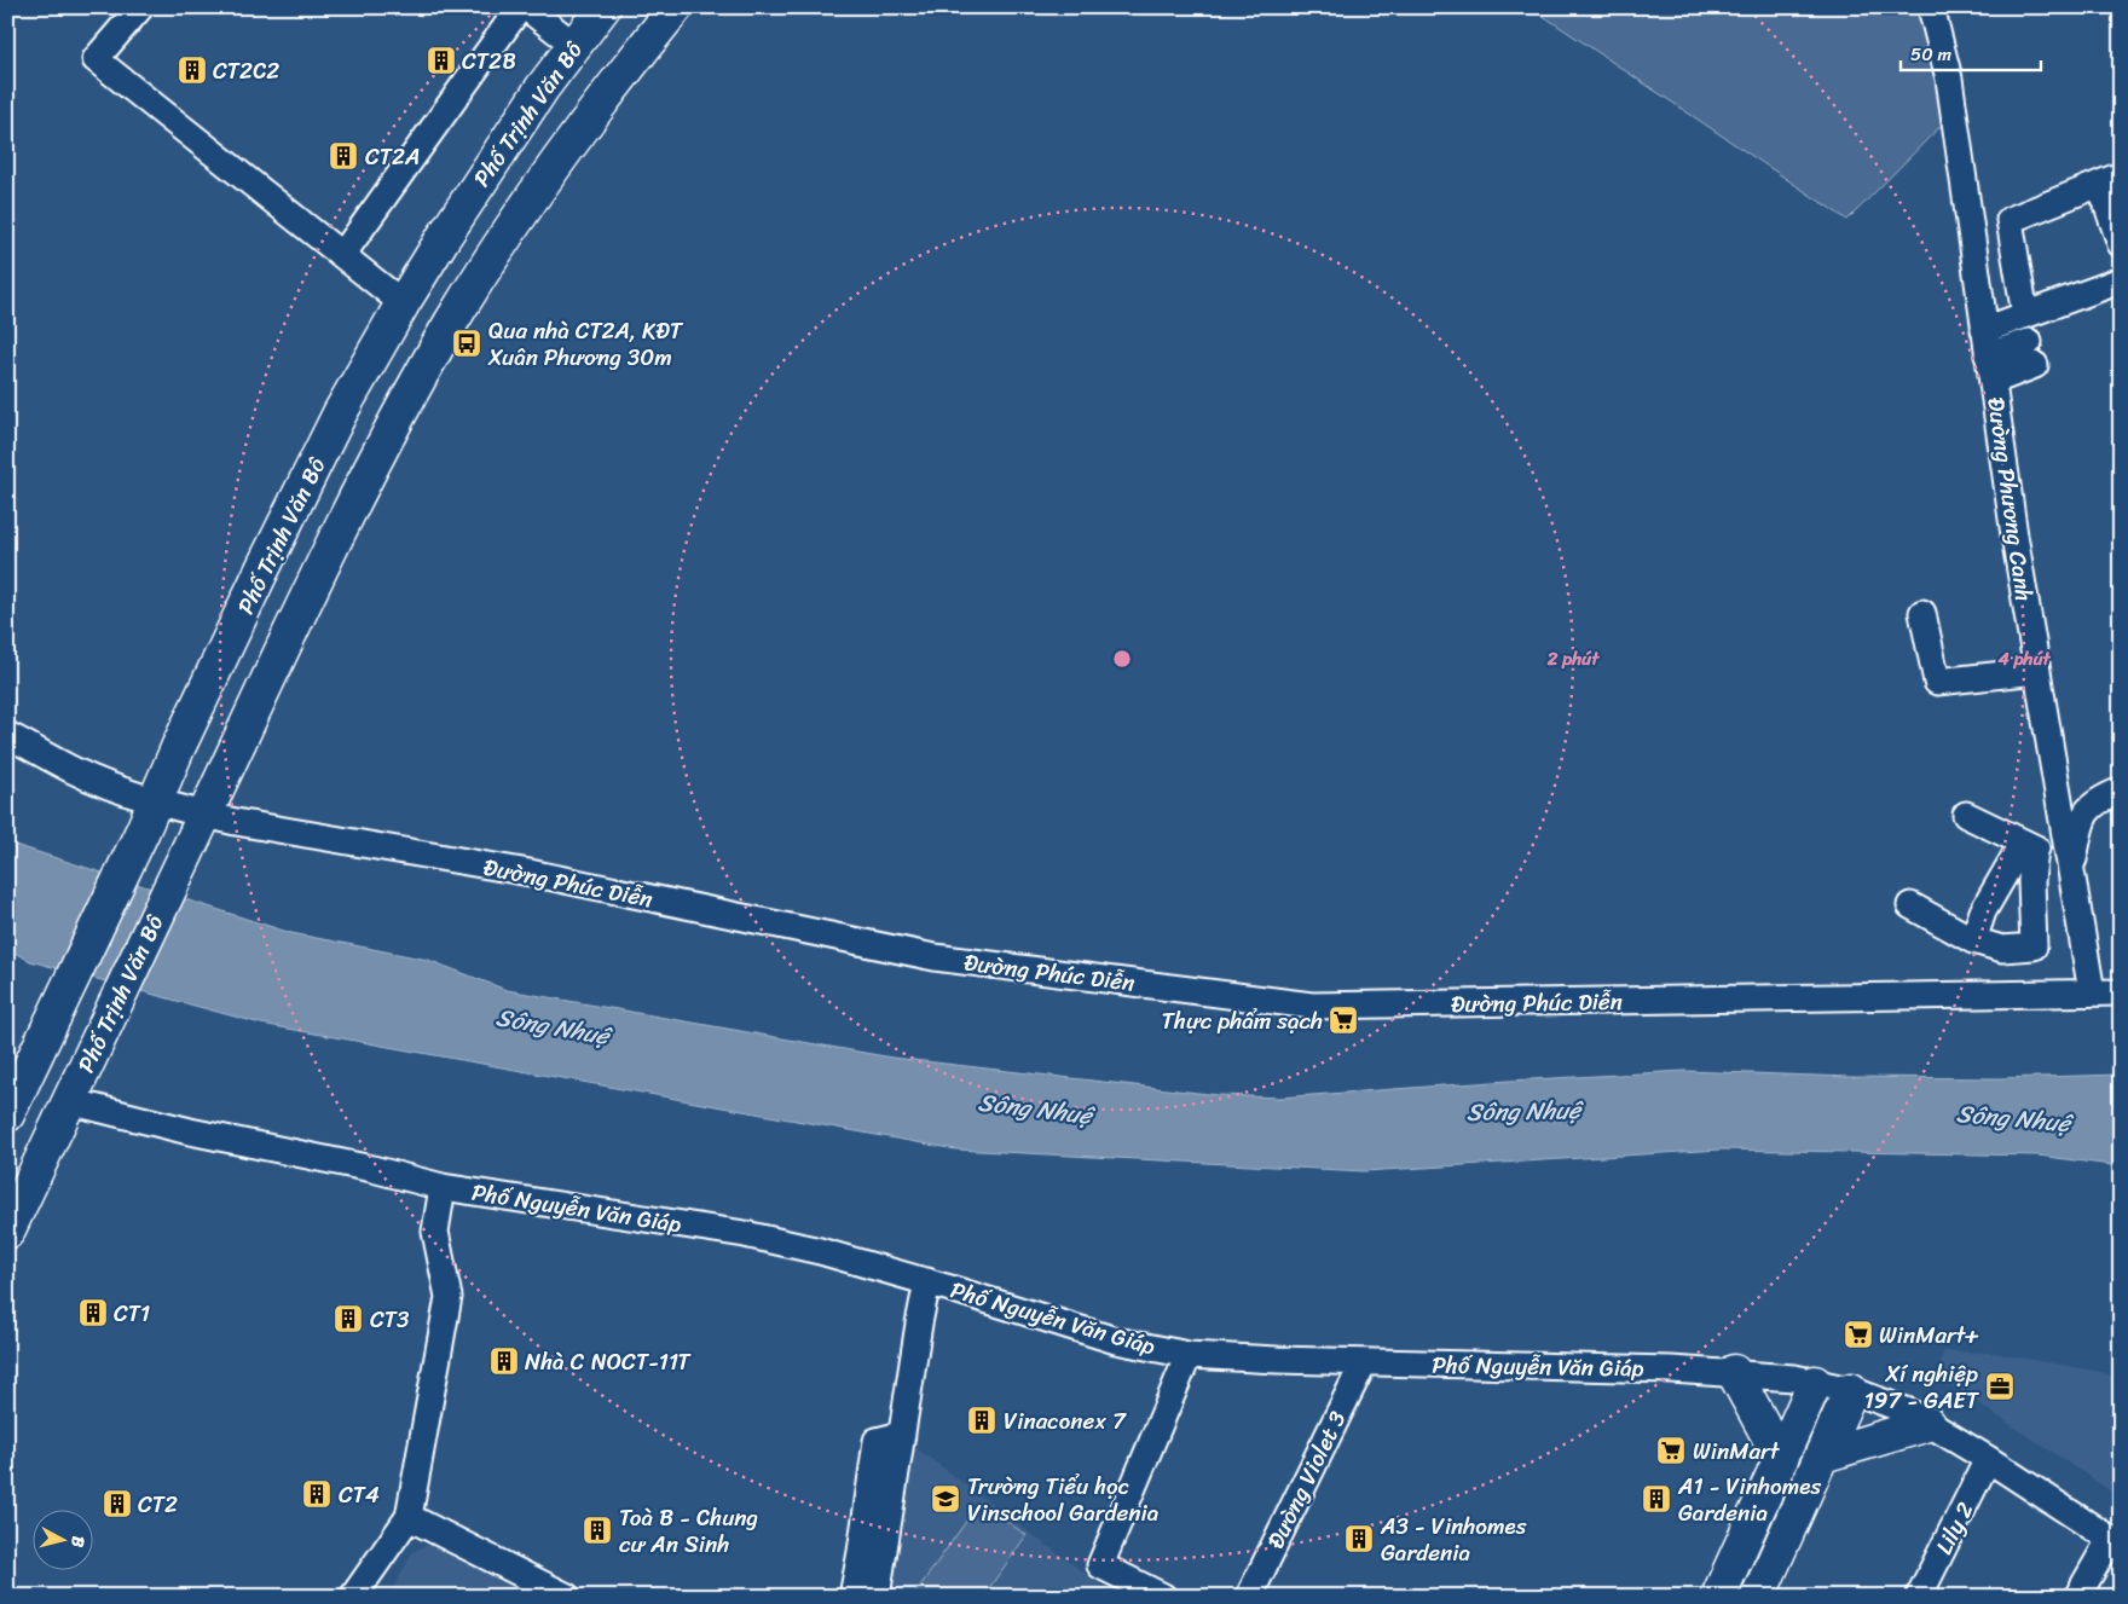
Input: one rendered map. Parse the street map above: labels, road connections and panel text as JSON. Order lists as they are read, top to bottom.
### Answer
{
  "streets": {
    "main road": ["Phố Trịnh Văn Bô"],
    "street": [
      "Đường Phương Canh",
      "Đường Phúc Diễn",
      "Phố Nguyễn Văn Giáp",
      "Đường Violet 3",
      "Lily 2"
    ]
  },
  "crossings": [
    ["Phố Trịnh Văn Bô", "Đường Phúc Diễn"],
    ["Phố Trịnh Văn Bô", "Phố Nguyễn Văn Giáp"],
    ["Đường Phương Canh", "Đường Phúc Diễn"],
    ["Phố Nguyễn Văn Giáp", "Đường Violet 3"],
    ["Phố Nguyễn Văn Giáp", "Lily 2"]
  ],
  "water": ["Sông Nhuệ"],
  "places": {
    "building": [
      "CT2B",
      "CT2C2",
      "CT2A",
      "CT1",
      "CT3",
      "Nhà C NOCT-11T",
      "Vinaconex 7",
      "CT4",
      "A1 - Vinhomes Gardenia",
      "CT2",
      "Toà B - Chung cư An Sinh",
      "A3 - Vinhomes Gardenia"
    ],
    "bus stop": ["Qua nhà CT2A, KĐT Xuân Phương 30m"],
    "supermarket": ["Thực phẩm sạch", "WinMart+", "WinMart"],
    "office": ["Xí nghiệp 197 - GAET"],
    "school or university": ["Trường Tiểu học Vinschool Gardenia"]
  },
  "scale_bar": "50 m",
  "north": "right",
  "rings": ["2 phút", "4 phút"]
}
